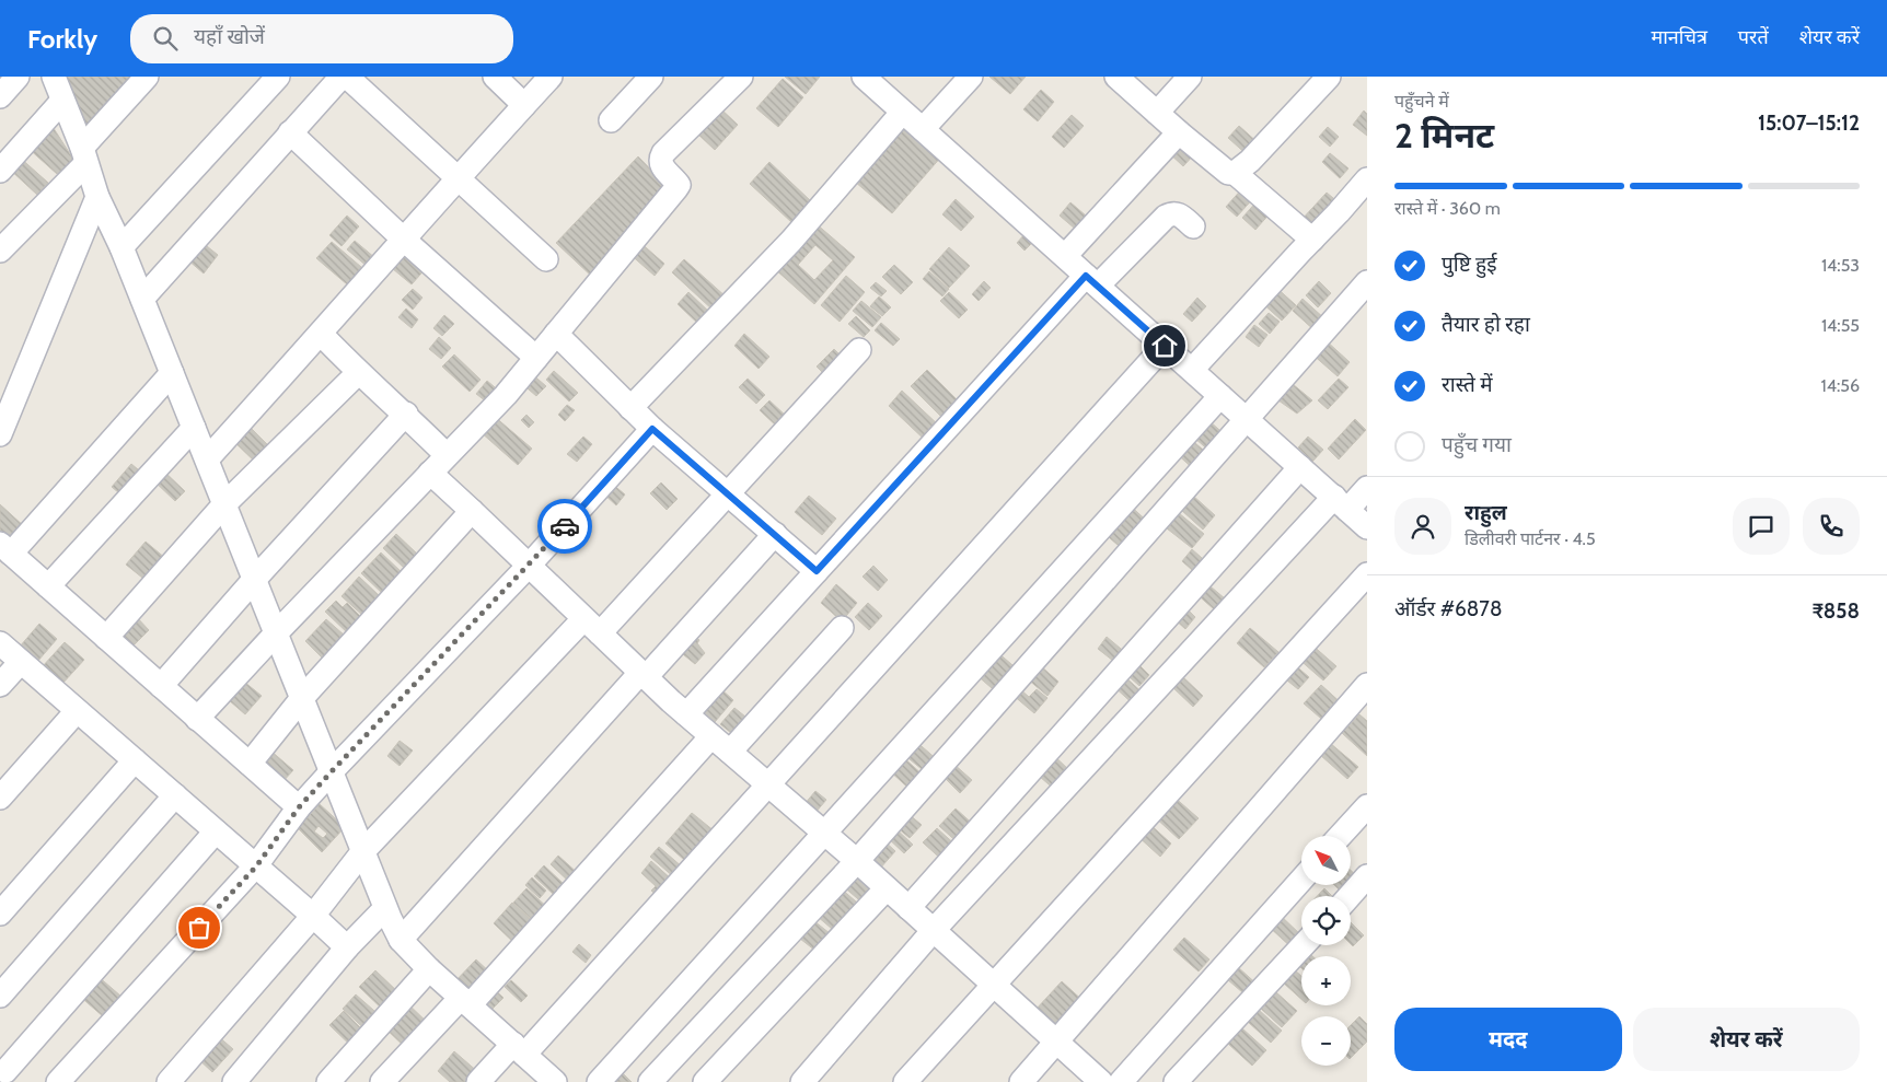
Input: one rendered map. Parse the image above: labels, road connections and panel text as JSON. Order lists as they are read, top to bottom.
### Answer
{
  "north": "top left",
  "page": {
    "header": "Forkly",
    "search": "यहाँ खोजें",
    "nav": ["मानचित्र", "परतें", "शेयर करें"],
    "heading": ["2 मिनट", "पहुँचने में", "15:07–15:12"],
    "panel": [
      "राहुल",
      "डिलीवरी पार्टनर · 4.5",
      "ऑर्डर #6878",
      "₹858"
    ],
    "bar": "रास्ते में · 360 m",
    "list": [
      ["पुष्टि हुई", "14:53"],
      ["तैयार हो रहा", "14:55"],
      ["रास्ते में", "14:56"],
      "पहुँच गया"
    ],
    "map_buttons": ["+", "−"],
    "buttons": ["मदद", "शेयर करें"]
  }
}
